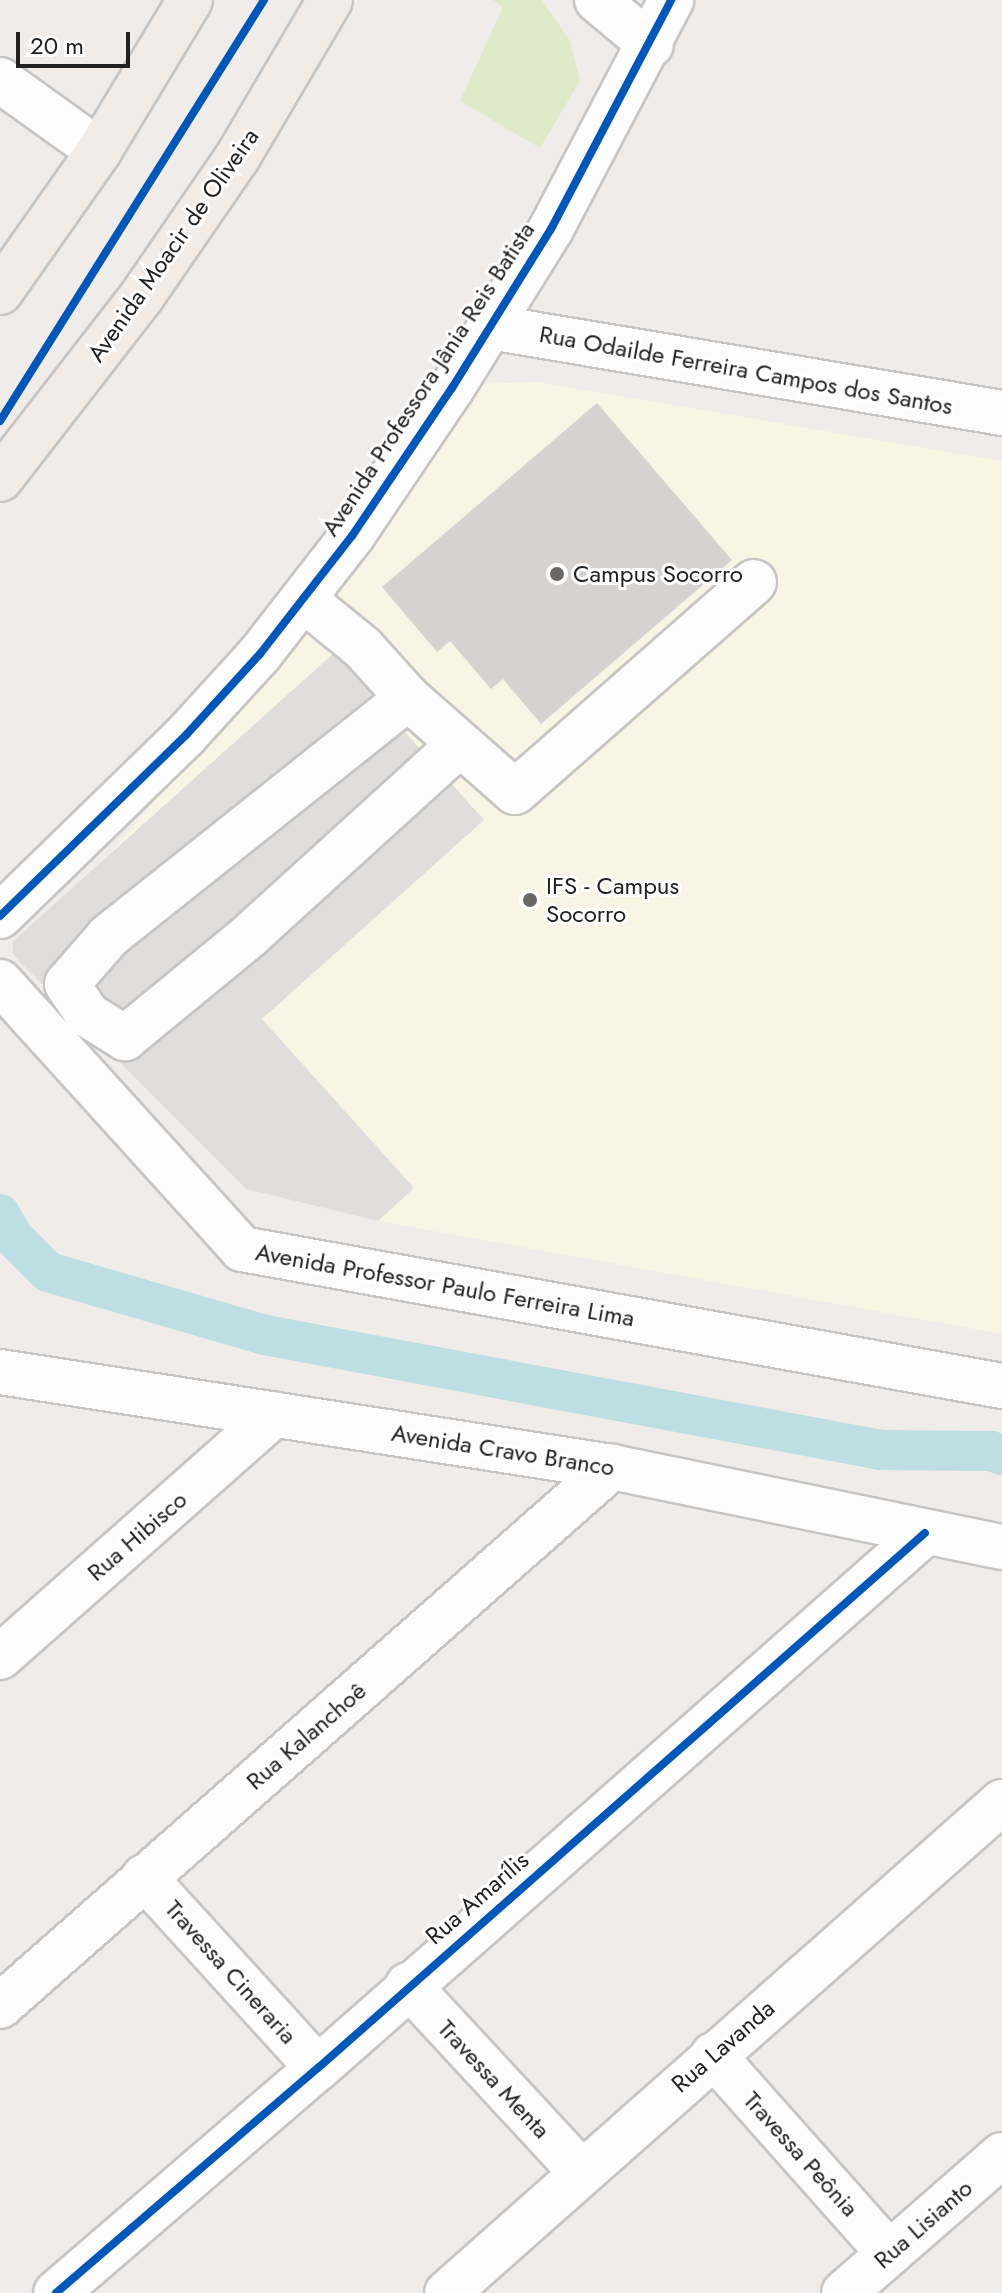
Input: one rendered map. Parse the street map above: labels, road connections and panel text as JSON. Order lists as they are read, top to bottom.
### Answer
{
  "streets": {
    "main road": ["Avenida Moacir de Oliveira"],
    "street": [
      "Rua Odailde Ferreira Campos dos Santos",
      "Avenida Professora Jânia Reis Batista",
      "Avenida Professor Paulo Ferreira Lima",
      "Avenida Cravo Branco",
      "Rua Hibisco",
      "Rua Kalanchoê",
      "Rua Amarílis",
      "Travessa Cineraria",
      "Rua Lavanda",
      "Travessa Menta",
      "Travessa Peônia",
      "Rua Lisianto"
    ]
  },
  "crossings": [
    ["Rua Odailde Ferreira Campos dos Santos", "Avenida Professora Jânia Reis Batista"],
    ["Avenida Cravo Branco", "Rua Hibisco"],
    ["Avenida Cravo Branco", "Rua Kalanchoê"],
    ["Avenida Cravo Branco", "Rua Amarílis"],
    ["Rua Kalanchoê", "Travessa Cineraria"],
    ["Rua Amarílis", "Travessa Cineraria"],
    ["Rua Amarílis", "Travessa Menta"],
    ["Rua Lavanda", "Travessa Menta"],
    ["Rua Lavanda", "Travessa Peônia"],
    ["Travessa Peônia", "Rua Lisianto"]
  ],
  "places": ["Campus Socorro", "IFS - Campus Socorro"],
  "scale_bar": "20 m"
}
